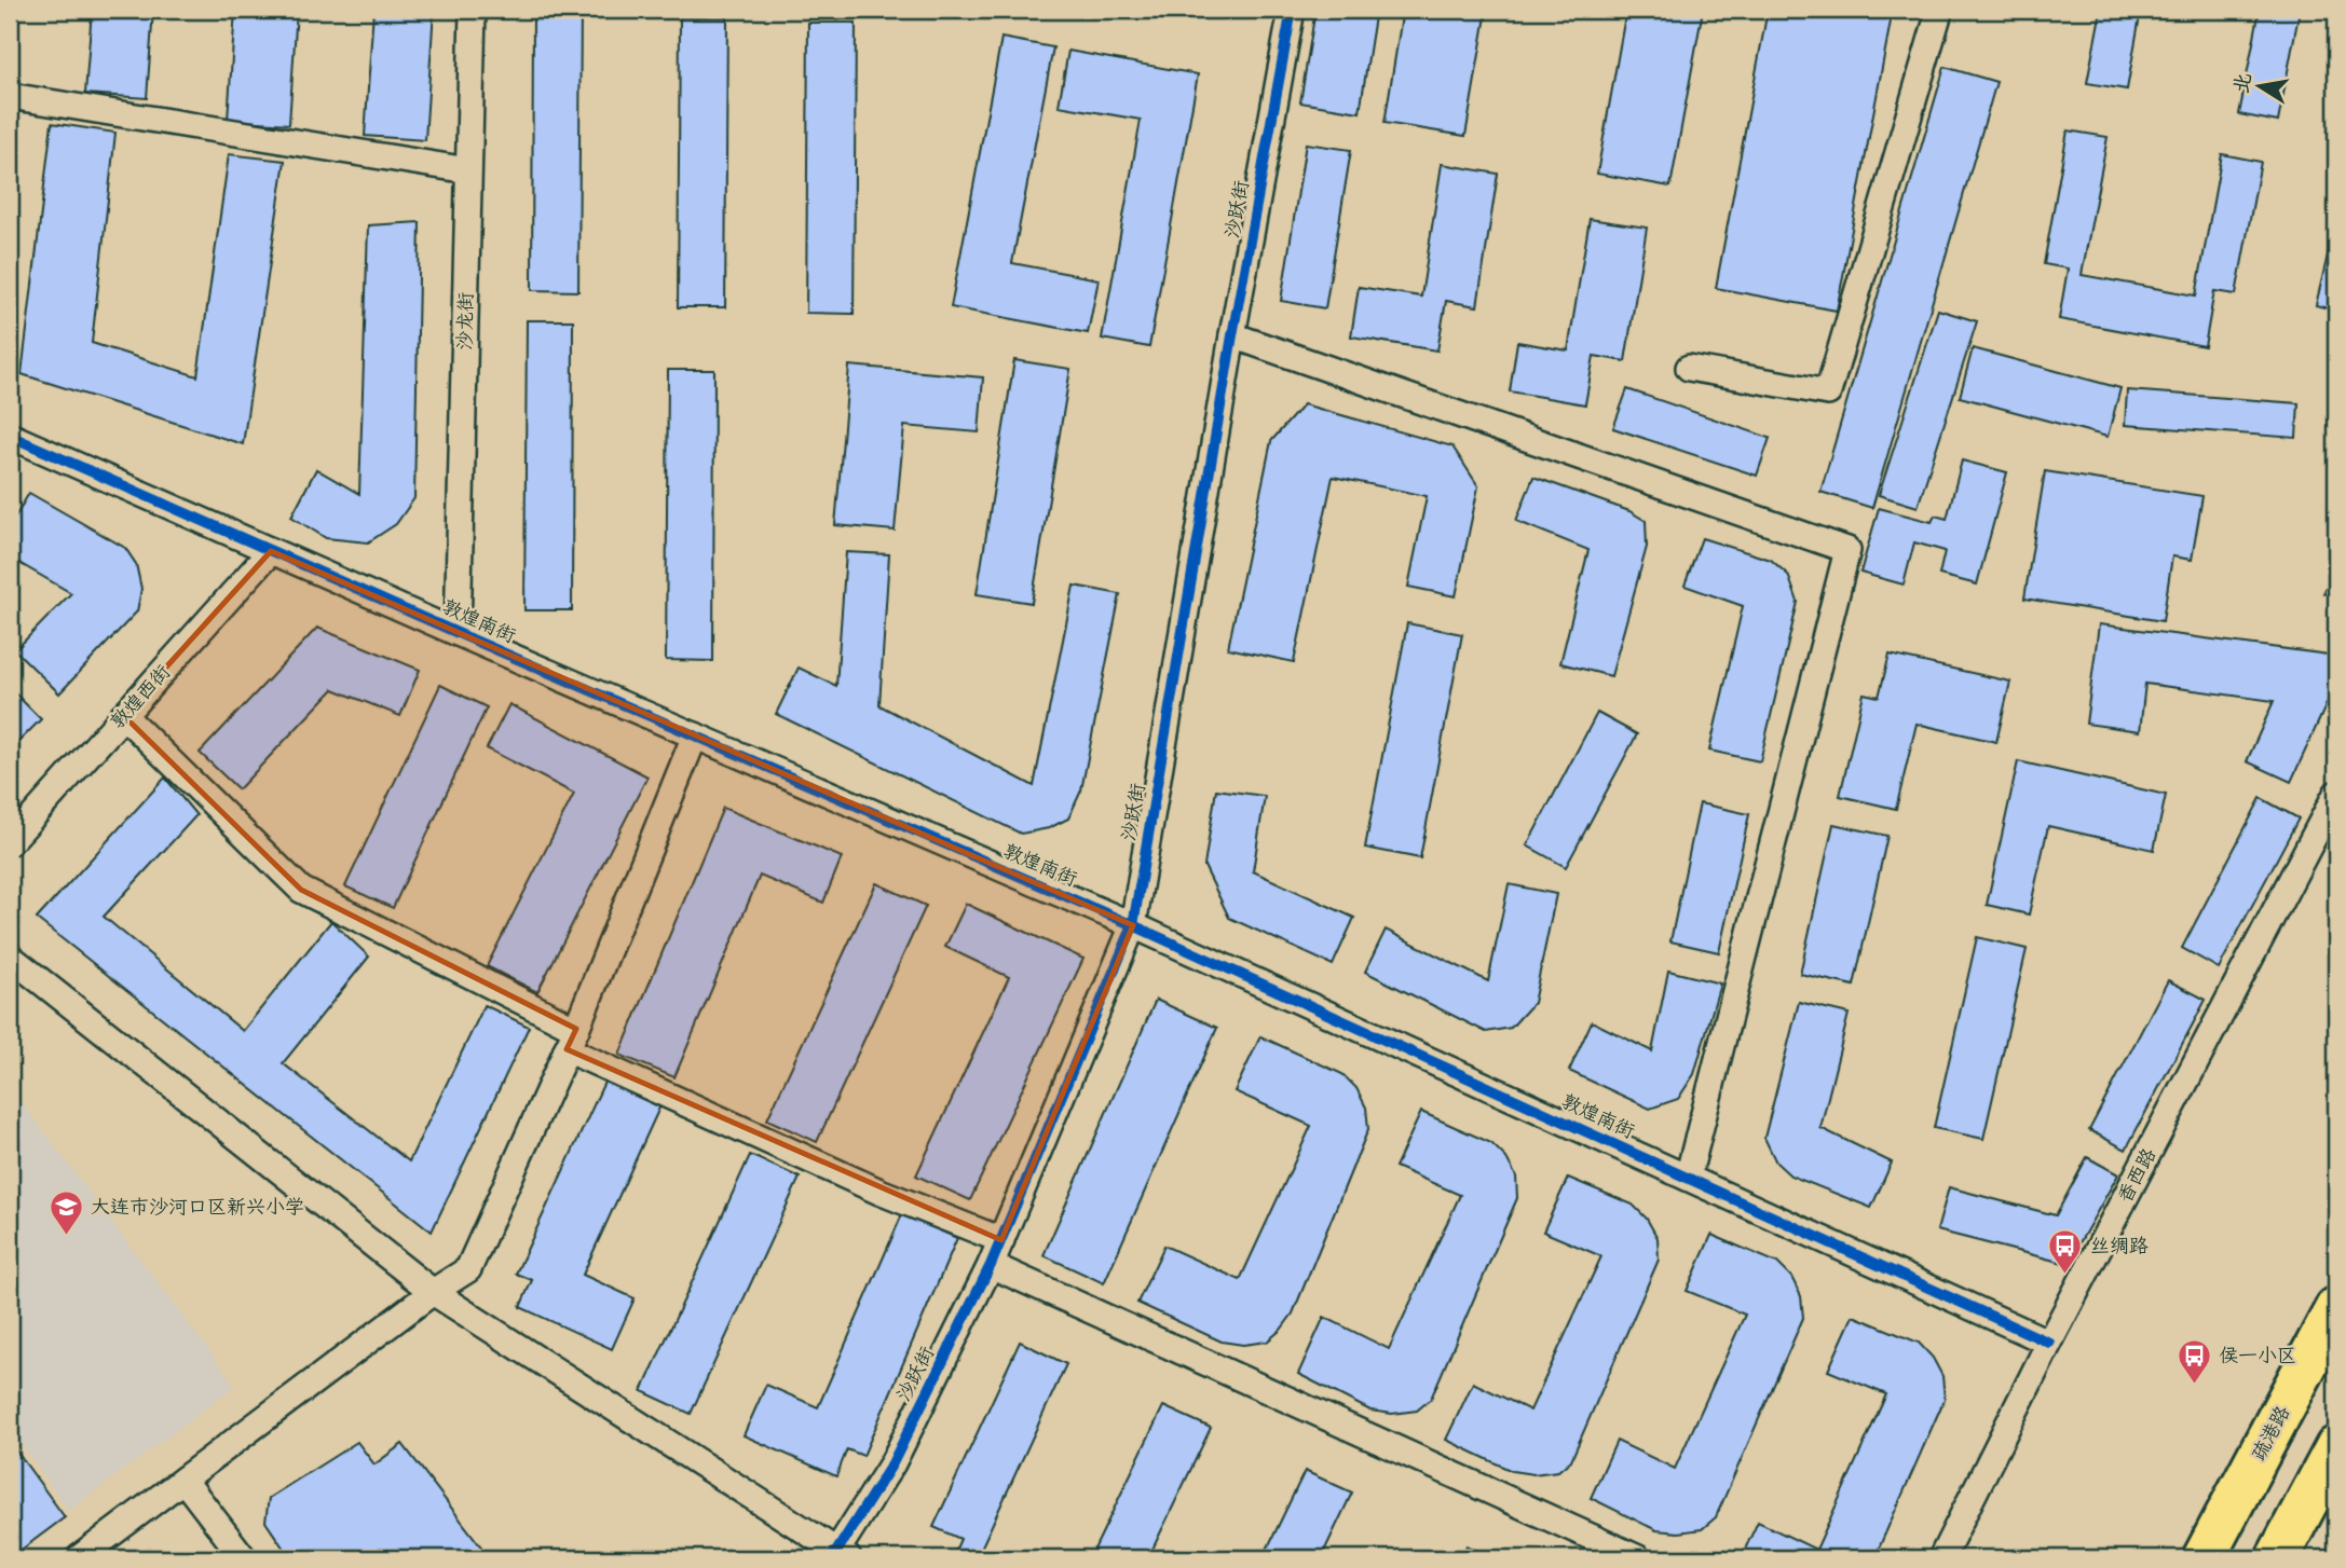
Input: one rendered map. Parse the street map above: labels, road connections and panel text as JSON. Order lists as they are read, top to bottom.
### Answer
{
  "streets": {
    "highway": ["疏港路"],
    "street": [
      "沙跃街",
      "沙龙街",
      "敦煌南街",
      "敦煌西街",
      "香西路"
    ]
  },
  "crossings": [
    ["沙跃街", "敦煌南街"],
    ["沙龙街", "敦煌南街"],
    ["敦煌南街", "敦煌西街"],
    ["敦煌南街", "香西路"]
  ],
  "places": {
    "school or university": ["大连市沙河口区新兴小学"],
    "bus stop": ["丝绸路", "侯一小区"]
  },
  "north": "left"
}
